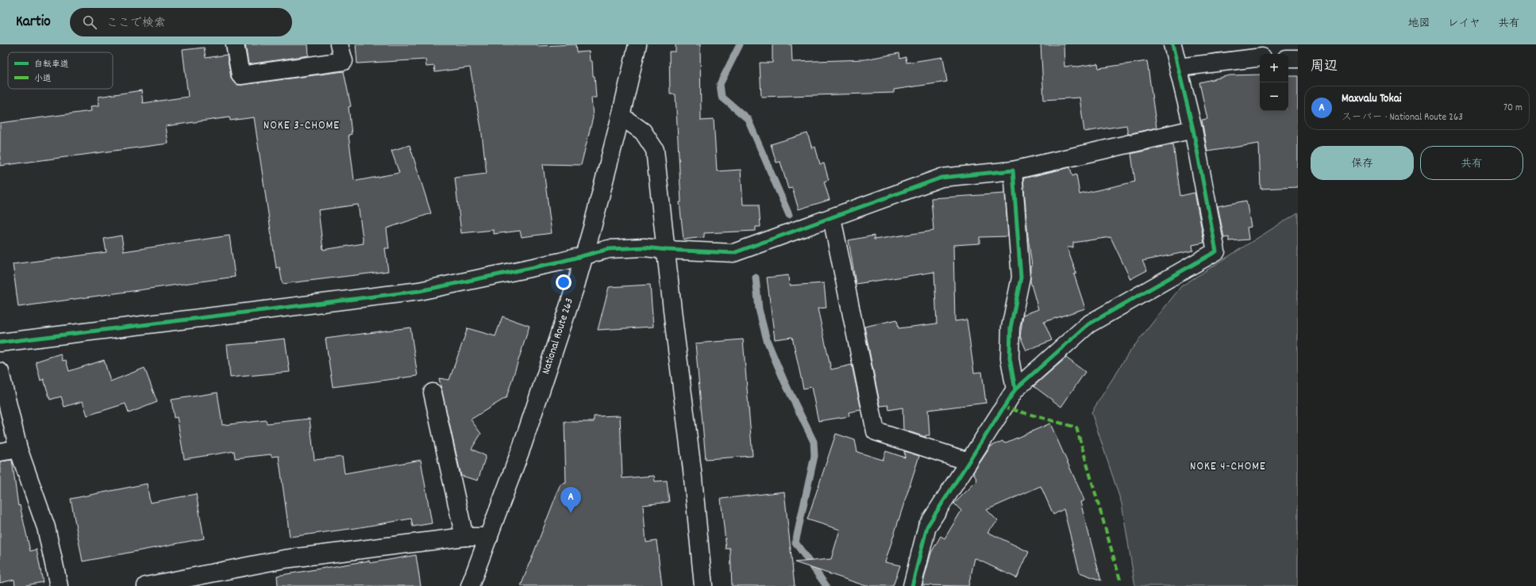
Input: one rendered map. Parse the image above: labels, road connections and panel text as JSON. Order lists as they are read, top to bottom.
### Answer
{
  "streets": {
    "main road": ["National Route 263"]
  },
  "districts": ["NOKE 3-CHOME", "NOKE 4-CHOME"],
  "legend": ["自転車道", "小道"],
  "page": {
    "header": "Kartio",
    "search": "ここで検索",
    "nav": ["地図", "レイヤ", "共有"],
    "heading": "周辺",
    "map_buttons": ["+", "−"],
    "list": [
      {
        "mark": "A",
        "name": "Maxvalu Tokai",
        "note": "スーパー · National Route 263",
        "value": "70 m"
      }
    ],
    "buttons": ["保存", "共有"],
    "pins": "A"
  }
}
